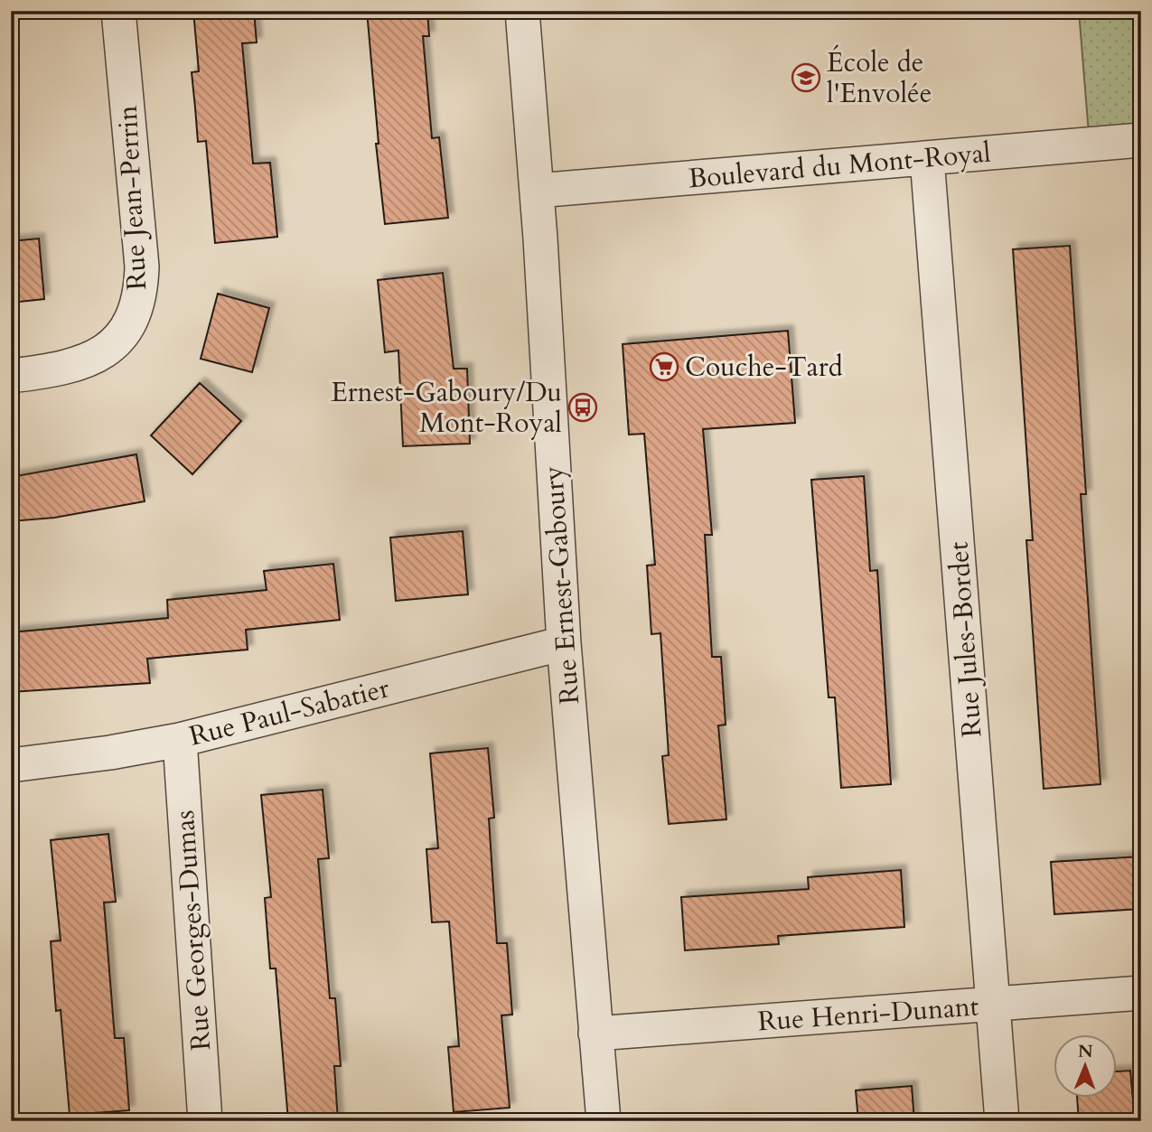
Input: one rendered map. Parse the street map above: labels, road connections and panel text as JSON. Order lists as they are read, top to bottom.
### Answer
{
  "streets": {
    "street": [
      "Boulevard du Mont-Royal",
      "Rue Jean-Perrin",
      "Rue Ernest-Gaboury",
      "Rue Jules-Bordet",
      "Rue Paul-Sabatier",
      "Rue Georges-Dumas",
      "Rue Henri-Dunant"
    ]
  },
  "crossings": [
    ["Boulevard du Mont-Royal", "Rue Ernest-Gaboury"],
    ["Boulevard du Mont-Royal", "Rue Jules-Bordet"],
    ["Rue Ernest-Gaboury", "Rue Paul-Sabatier"],
    ["Rue Ernest-Gaboury", "Rue Henri-Dunant"],
    ["Rue Jules-Bordet", "Rue Henri-Dunant"],
    ["Rue Paul-Sabatier", "Rue Georges-Dumas"]
  ],
  "places": {
    "school or university": ["École de l'Envolée"],
    "supermarket": ["Couche-Tard"],
    "bus stop": ["Ernest-Gaboury/Du Mont-Royal"]
  },
  "north": "top"
}
